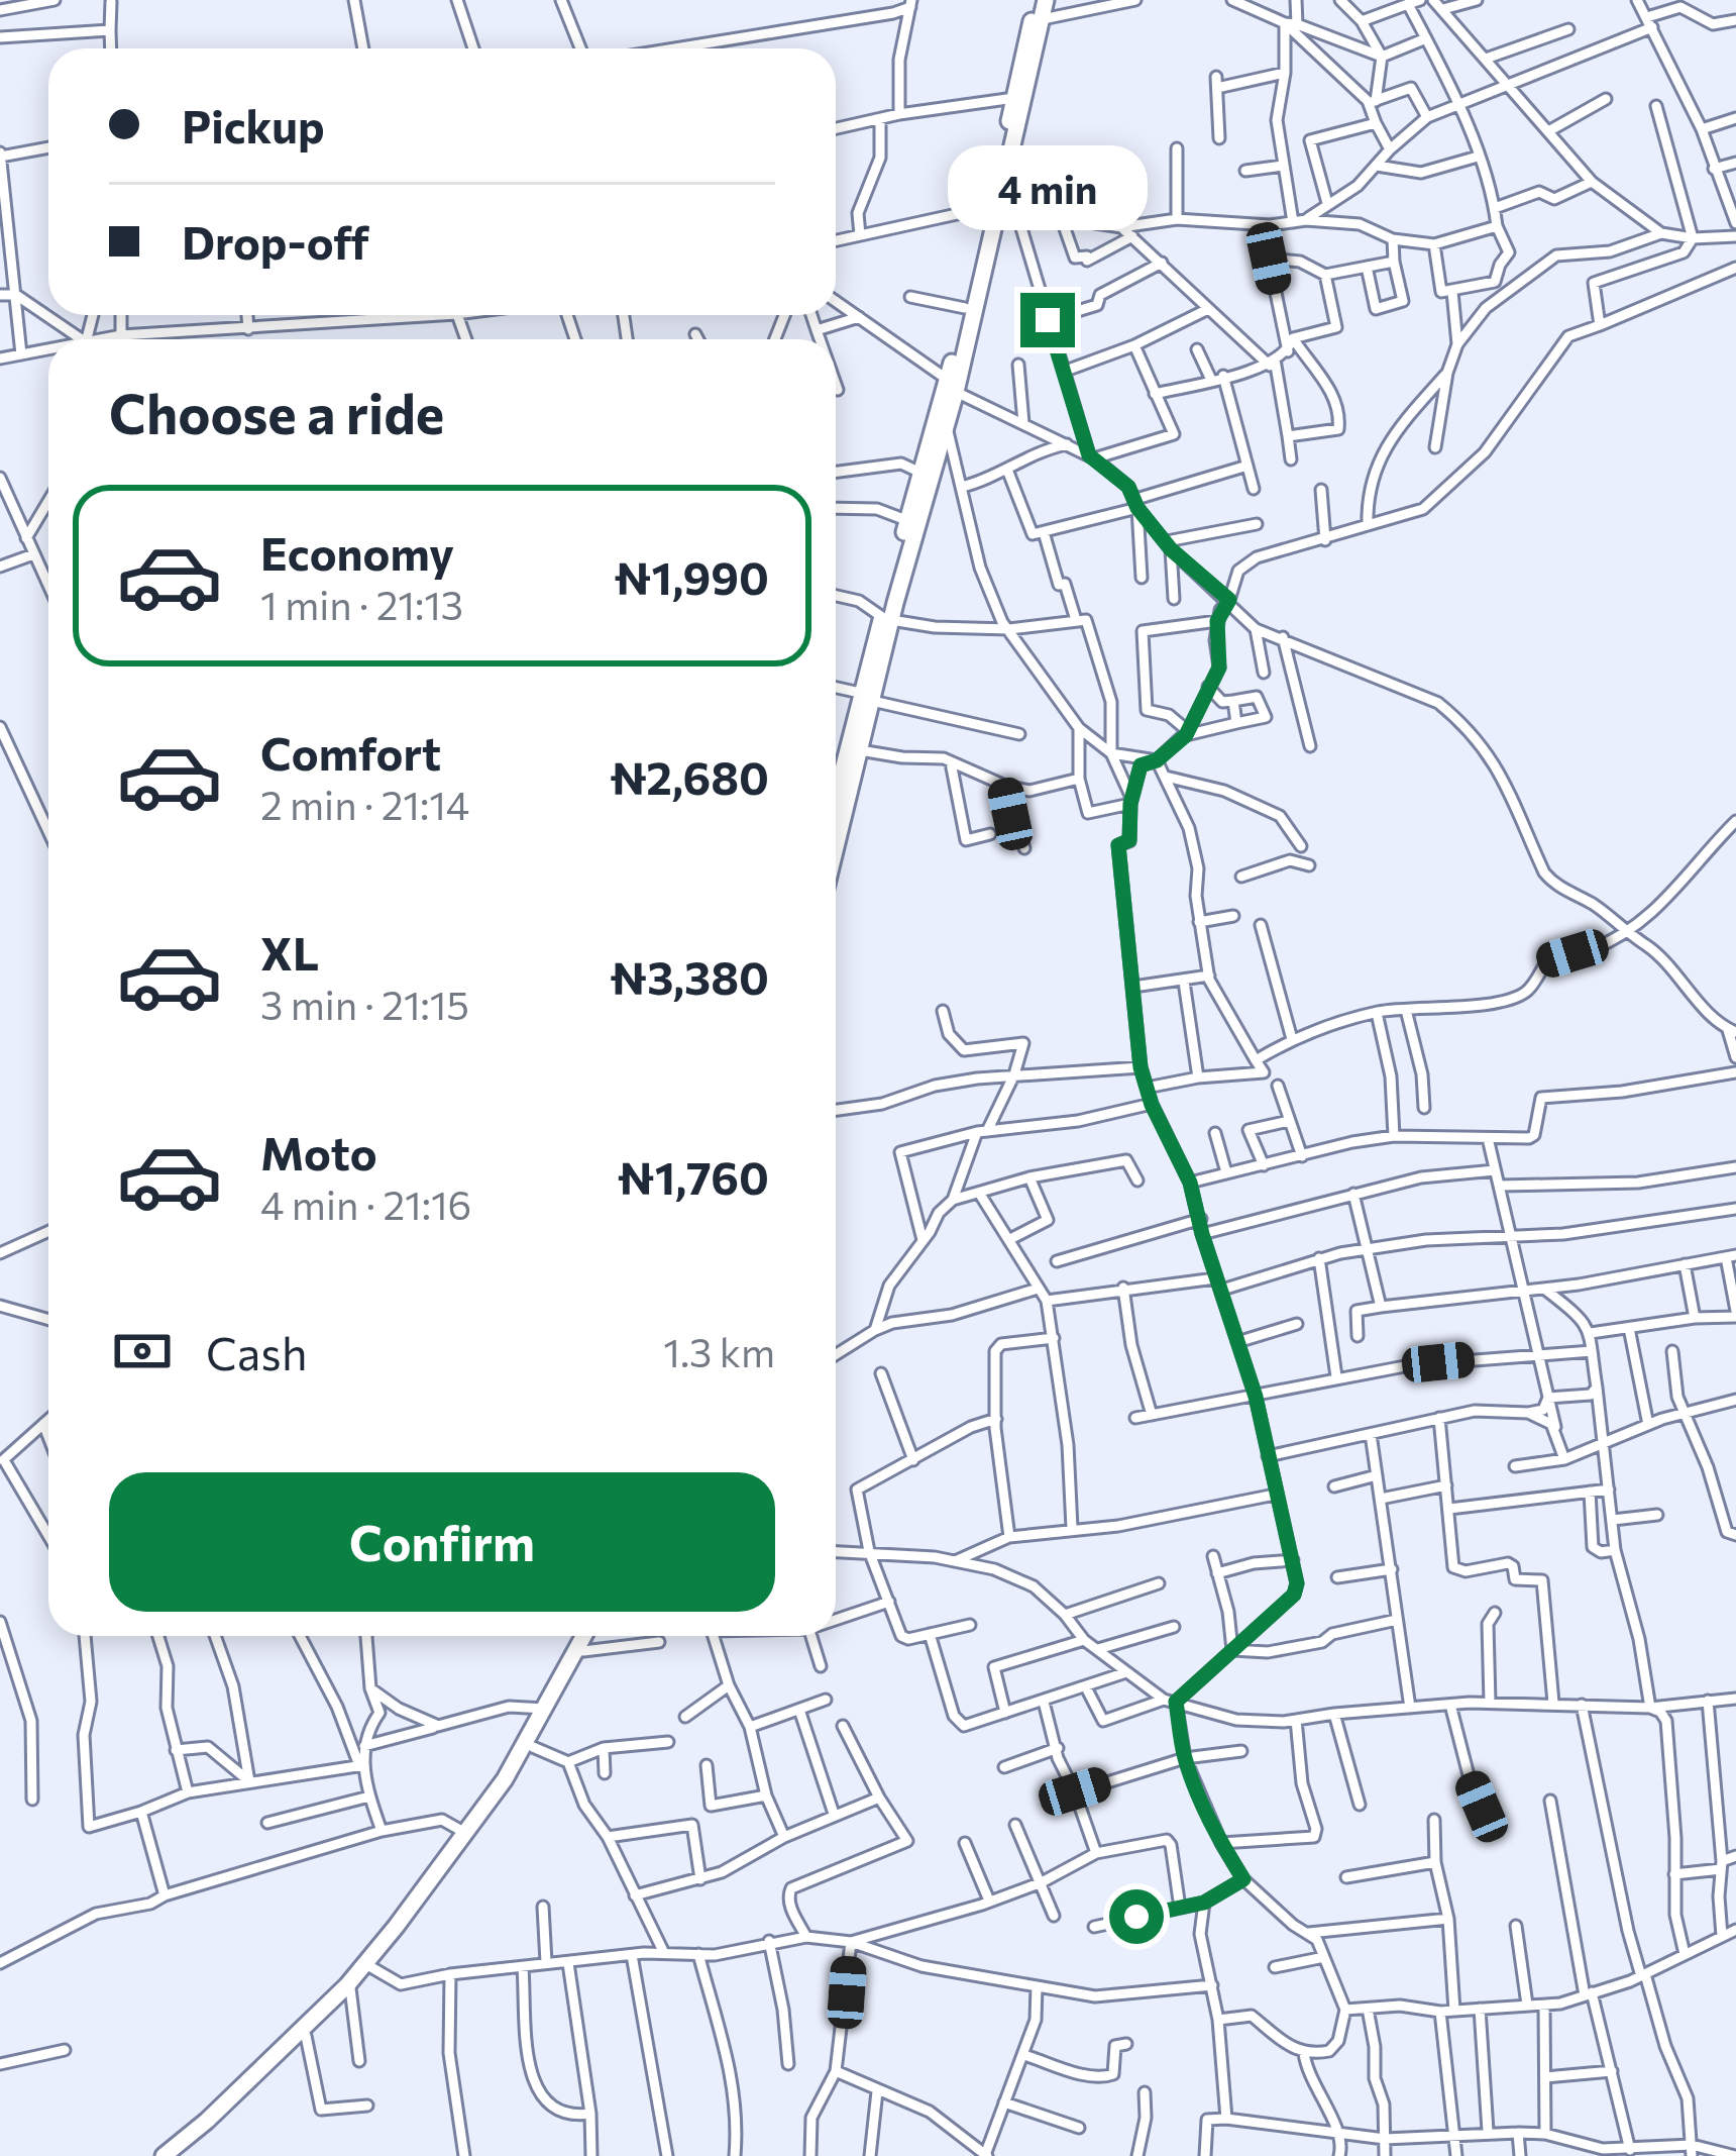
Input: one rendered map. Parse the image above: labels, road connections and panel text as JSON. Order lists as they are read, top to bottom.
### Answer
{
  "page": {
    "banner": ["Pickup", "Drop-off"],
    "bubble": "4 min",
    "heading": "Choose a ride",
    "list": [
      {
        "name": "Economy",
        "note": "1 min · 21:13",
        "value": "₦1,990"
      },
      {
        "name": "Comfort",
        "note": "2 min · 21:14",
        "value": "₦2,680"
      },
      {
        "name": "XL",
        "note": "3 min · 21:15",
        "value": "₦3,380"
      },
      {
        "name": "Moto",
        "note": "4 min · 21:16",
        "value": "₦1,760"
      }
    ],
    "pay": ["Cash", "1.3 km"],
    "buttons": "Confirm"
  }
}
